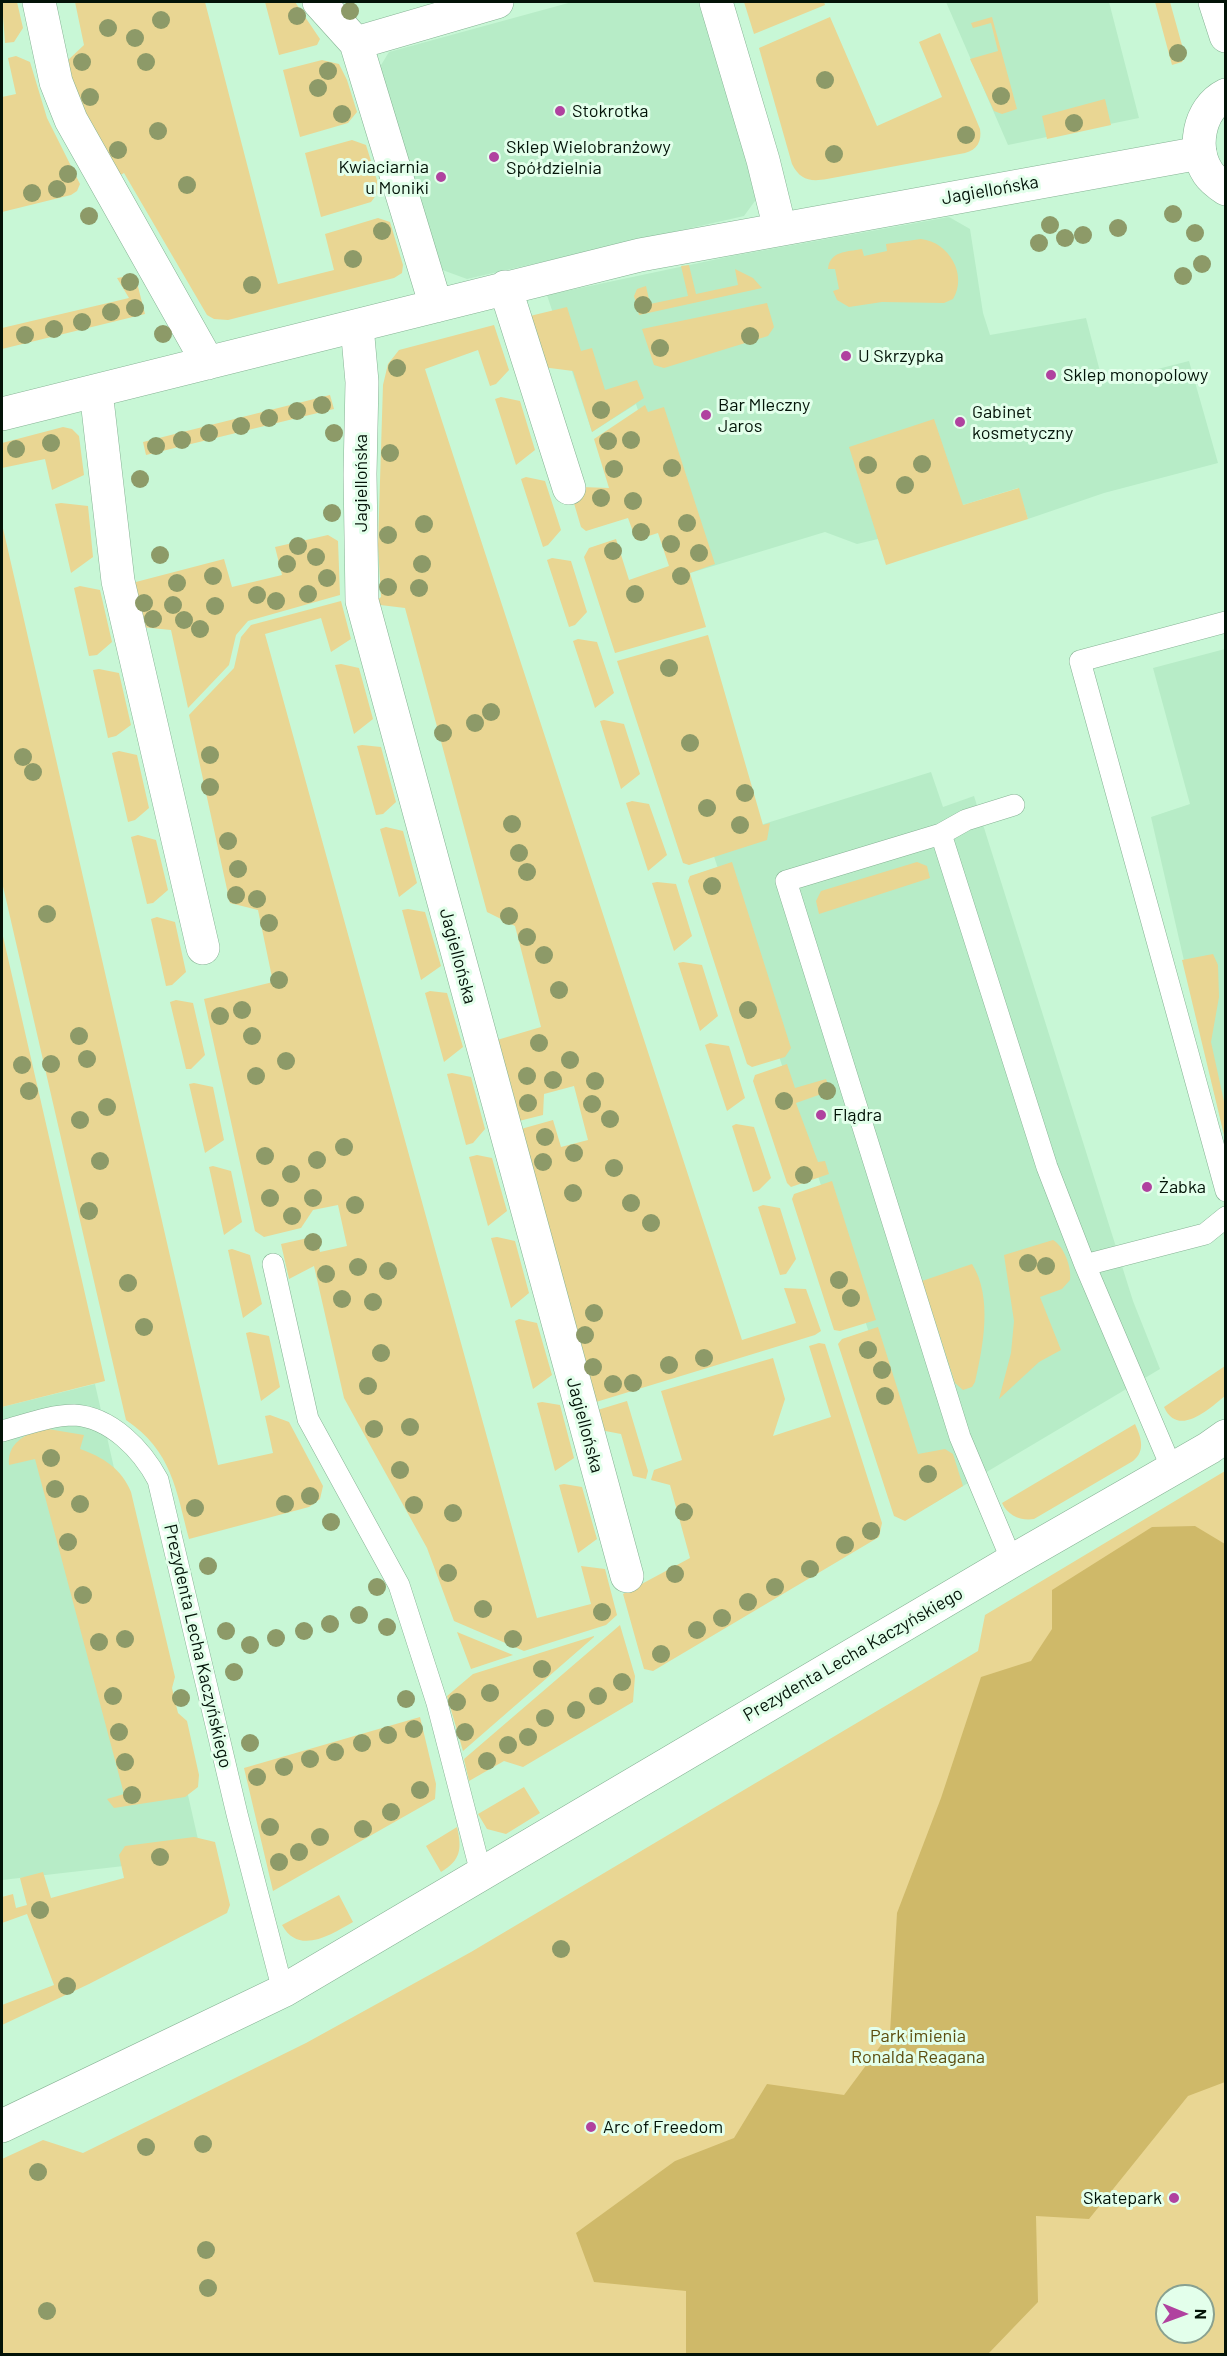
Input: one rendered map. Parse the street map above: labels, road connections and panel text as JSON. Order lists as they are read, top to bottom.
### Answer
{
  "streets": {
    "street": ["Jagiellońska", "Prezydenta Lecha Kaczyńskiego"]
  },
  "parks": ["Park imienia Ronalda Reagana"],
  "places": [
    "Stokrotka",
    "Sklep Wielobranżowy Spółdzielnia",
    "Kwiaciarnia u Moniki",
    "U Skrzypka",
    "Sklep monopolowy",
    "Bar Mleczny Jaros",
    "Gabinet kosmetyczny",
    "Flądra",
    "Żabka",
    "Arc of Freedom",
    "Skatepark"
  ],
  "north": "right"
}
